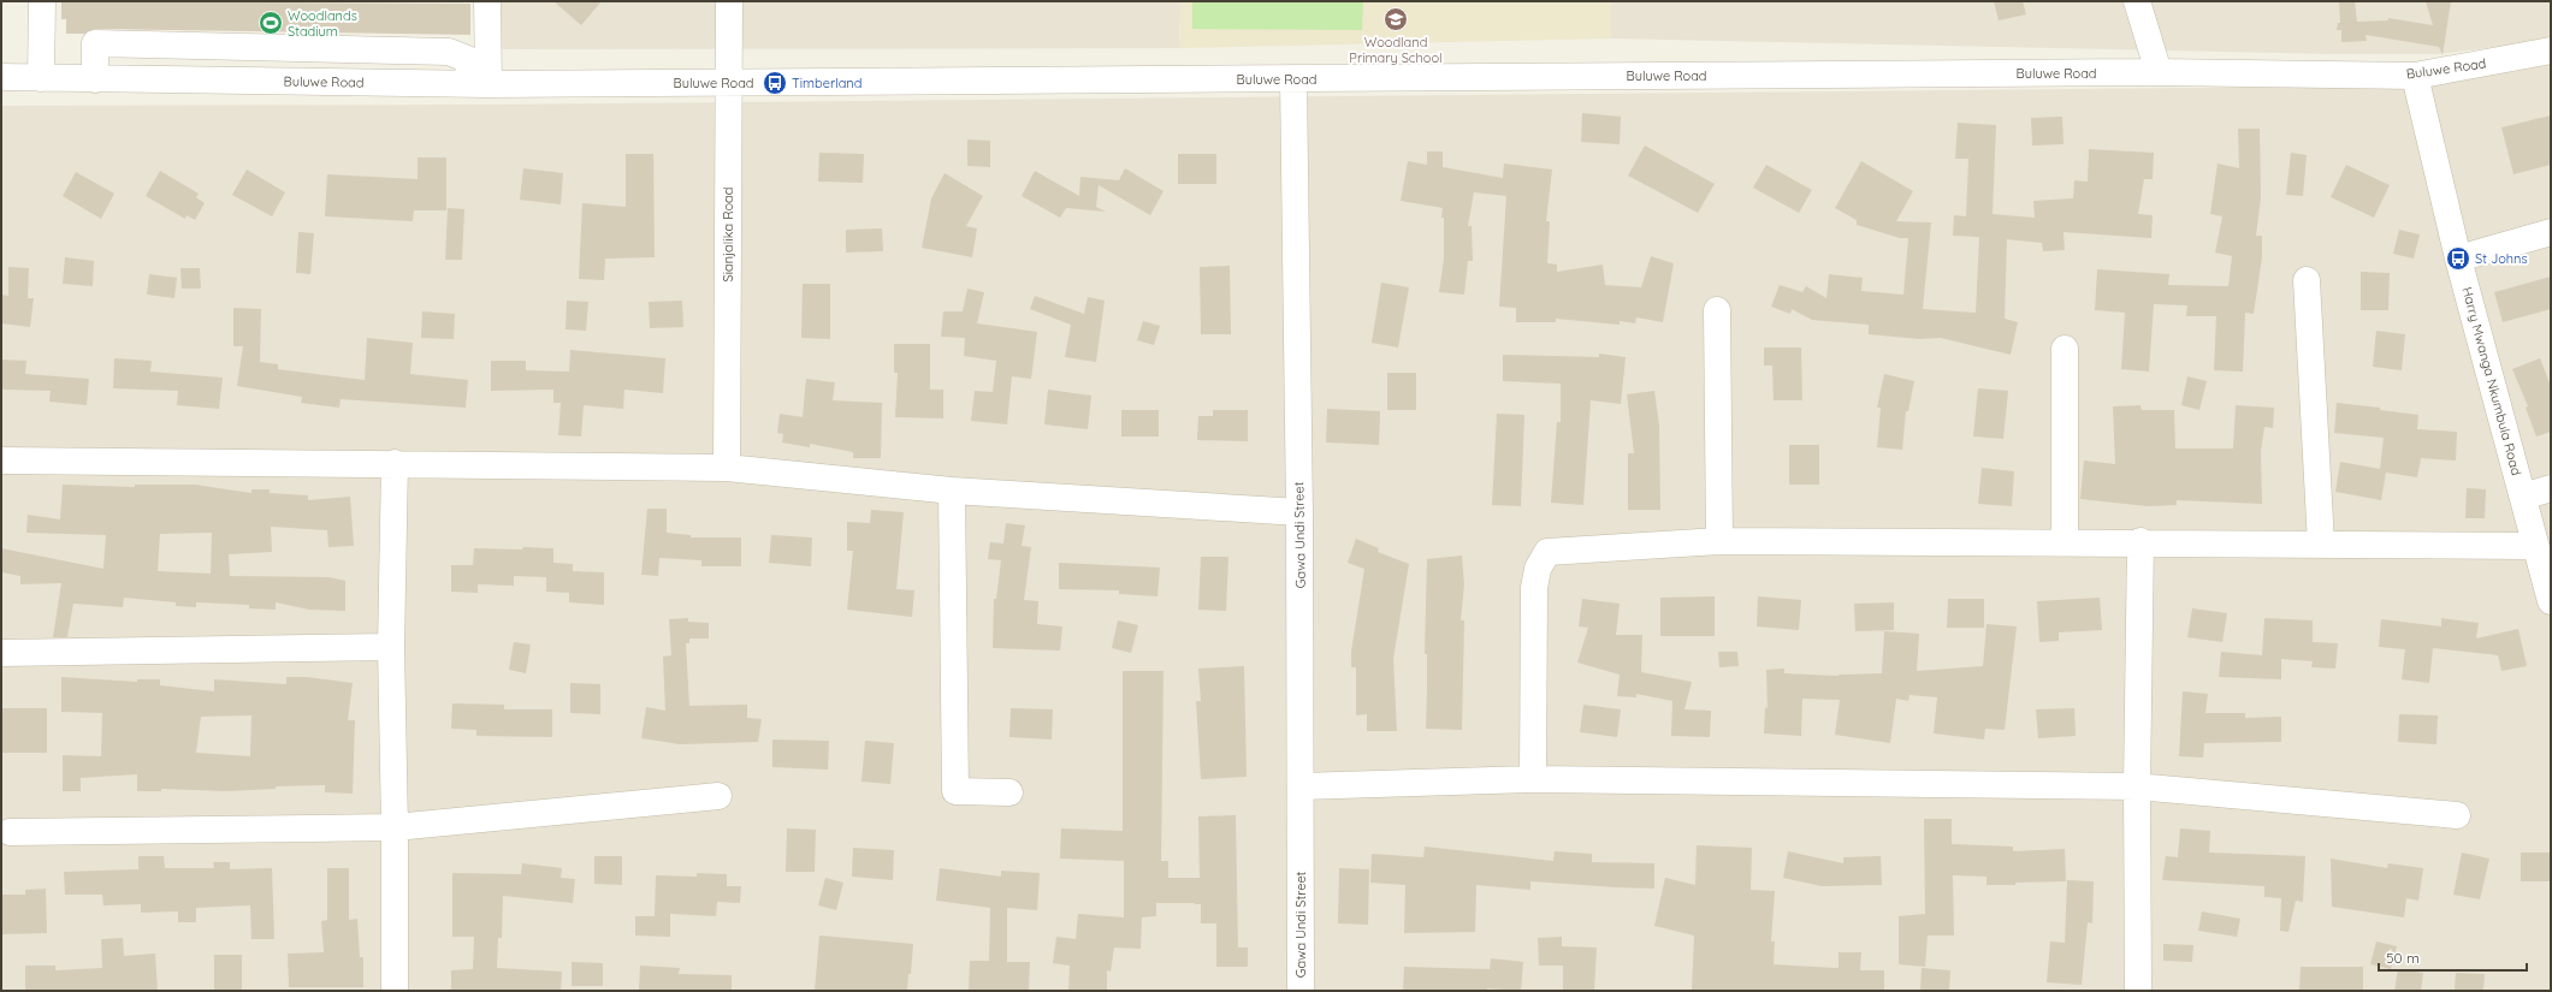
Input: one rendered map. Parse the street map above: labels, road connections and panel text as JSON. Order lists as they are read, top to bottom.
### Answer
{
  "streets": {
    "street": [
      "Buluwe Road",
      "Sianjalika Road",
      "Harry Mwanga Nkumbula Road",
      "Gawa Undi Street"
    ]
  },
  "crossings": [
    ["Buluwe Road", "Sianjalika Road"],
    ["Buluwe Road", "Harry Mwanga Nkumbula Road"],
    ["Buluwe Road", "Gawa Undi Street"]
  ],
  "places": {
    "school or university": ["Woodland Primary School"],
    "sports": ["Woodlands Stadium"],
    "bus stop": ["Timberland", "St Johns"]
  },
  "scale_bar": "50 m"
}
